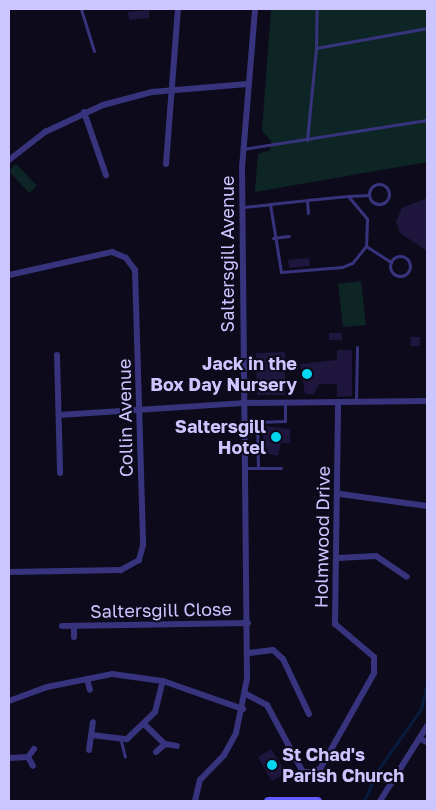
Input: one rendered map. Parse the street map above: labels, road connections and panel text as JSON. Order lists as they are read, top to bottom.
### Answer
{
  "streets": {
    "street": [
      "Saltersgill Avenue",
      "Collin Avenue",
      "Holmwood Drive",
      "Saltersgill Close"
    ]
  },
  "crossings": [
    ["Saltersgill Avenue", "Holmwood Drive"],
    ["Saltersgill Avenue", "Saltersgill Close"]
  ],
  "places": ["Jack in the Box Day Nursery", "Saltersgill Hotel", "St Chad's Parish Church"]
}
